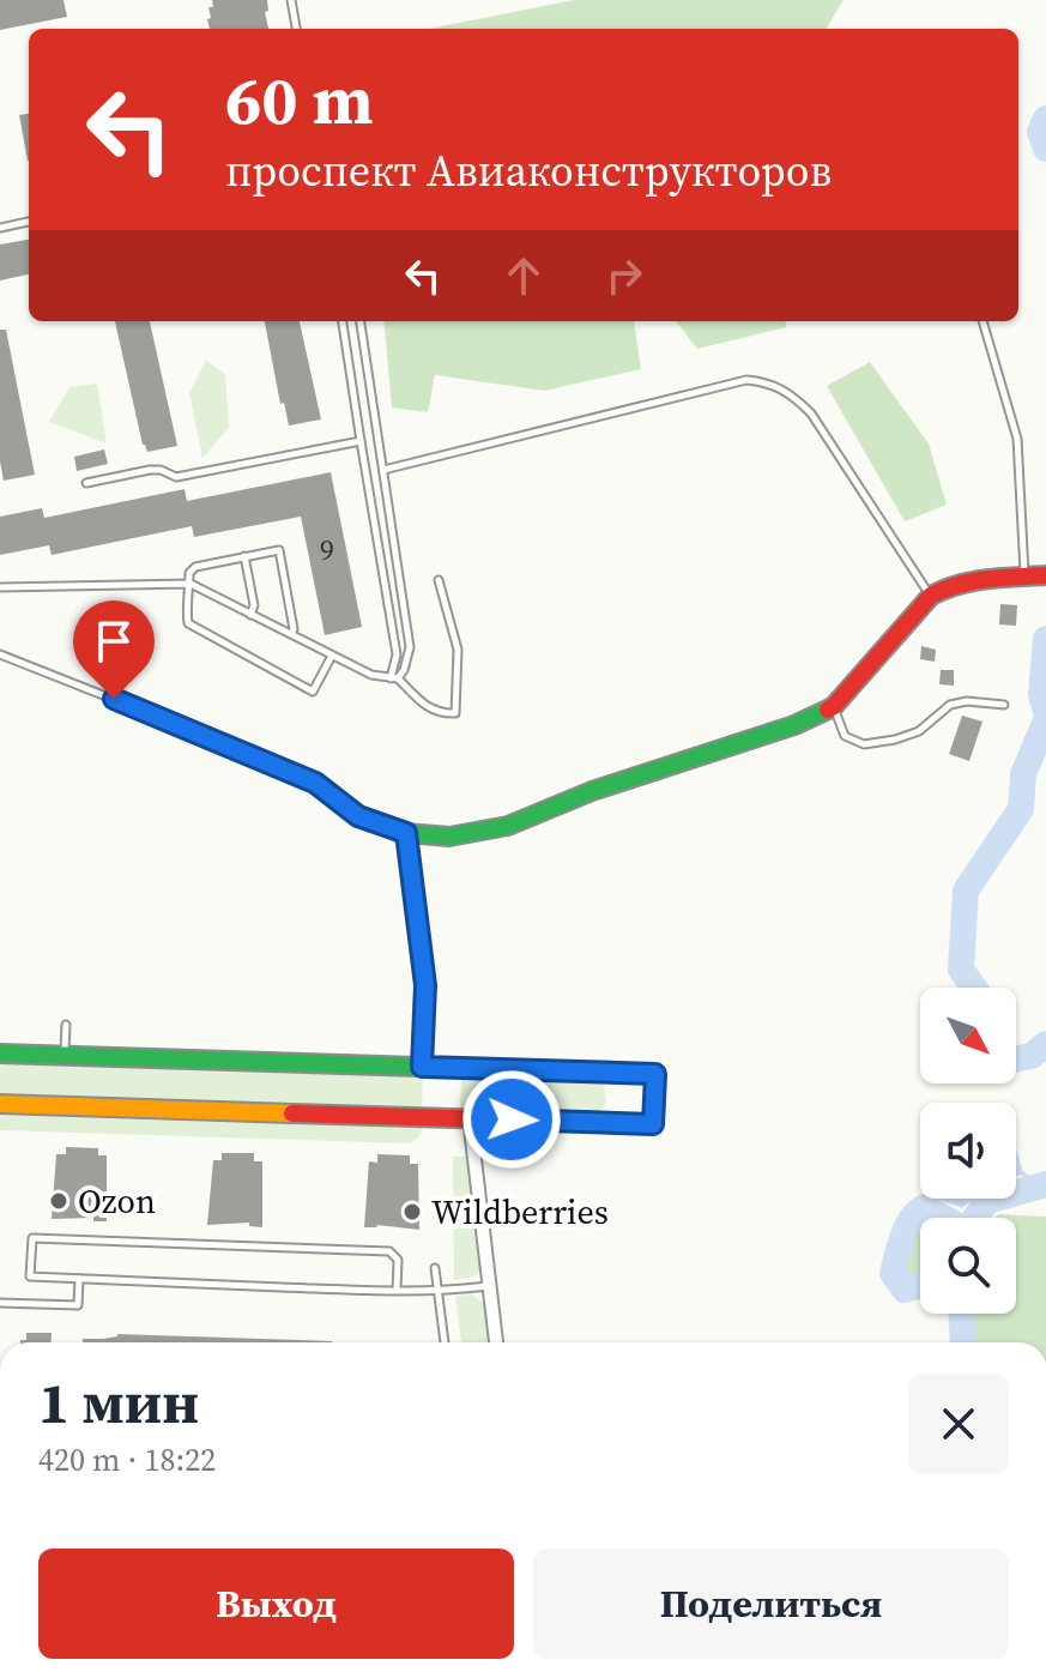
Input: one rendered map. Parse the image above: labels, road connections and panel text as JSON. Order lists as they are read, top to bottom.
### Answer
{
  "places": ["Ozon", "Wildberries"],
  "house_numbers": ["9"],
  "north": "bottom right",
  "page": {
    "turn": ["60 m", "проспект Авиаконструкторов"],
    "heading": ["1 мин", "420 m · 18:22"],
    "buttons": ["Выход", "Поделиться"]
  }
}
